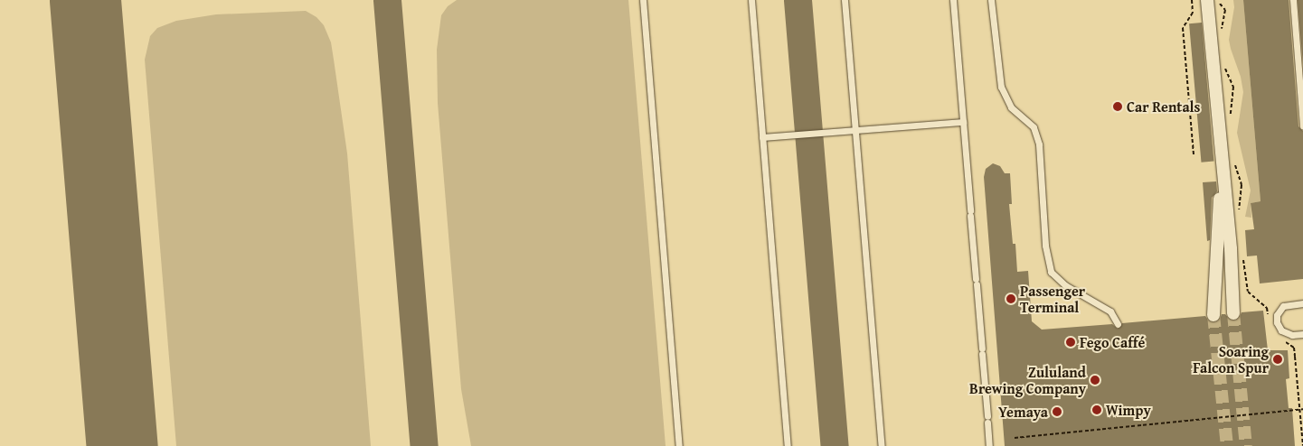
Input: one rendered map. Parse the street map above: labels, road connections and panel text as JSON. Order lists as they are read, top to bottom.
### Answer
{
  "places": [
    "Car Rentals",
    "Passenger Terminal",
    "Fego Caffé",
    "Soaring Falcon Spur",
    "Zululand Brewing Company",
    "Wimpy",
    "Yemaya"
  ]
}
